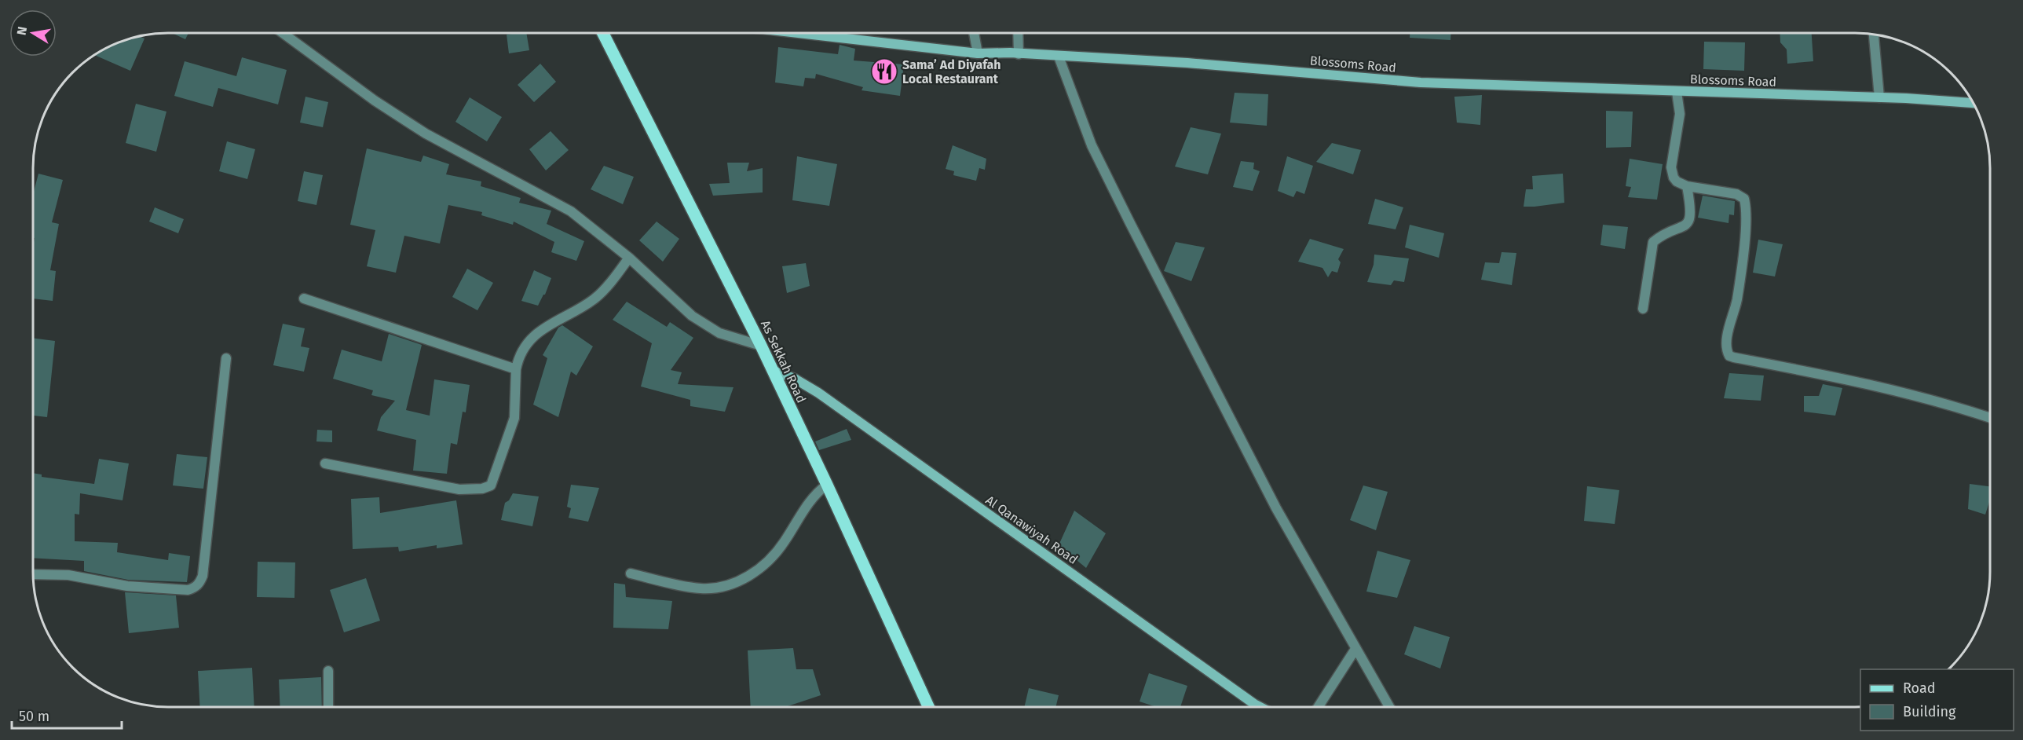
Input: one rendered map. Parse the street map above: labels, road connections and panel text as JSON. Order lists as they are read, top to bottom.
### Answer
{
  "streets": {
    "main road": ["As Sekkah Road"],
    "street": ["Blossoms Road", "Al Qanawiyah Road"]
  },
  "crossings": [
    ["As Sekkah Road", "Al Qanawiyah Road"]
  ],
  "places": {
    "restaurant": ["Sama’ Ad Diyafah Local Restaurant"]
  },
  "legend": ["Road", "Building"],
  "scale_bar": "50 m",
  "north": "left"
}
